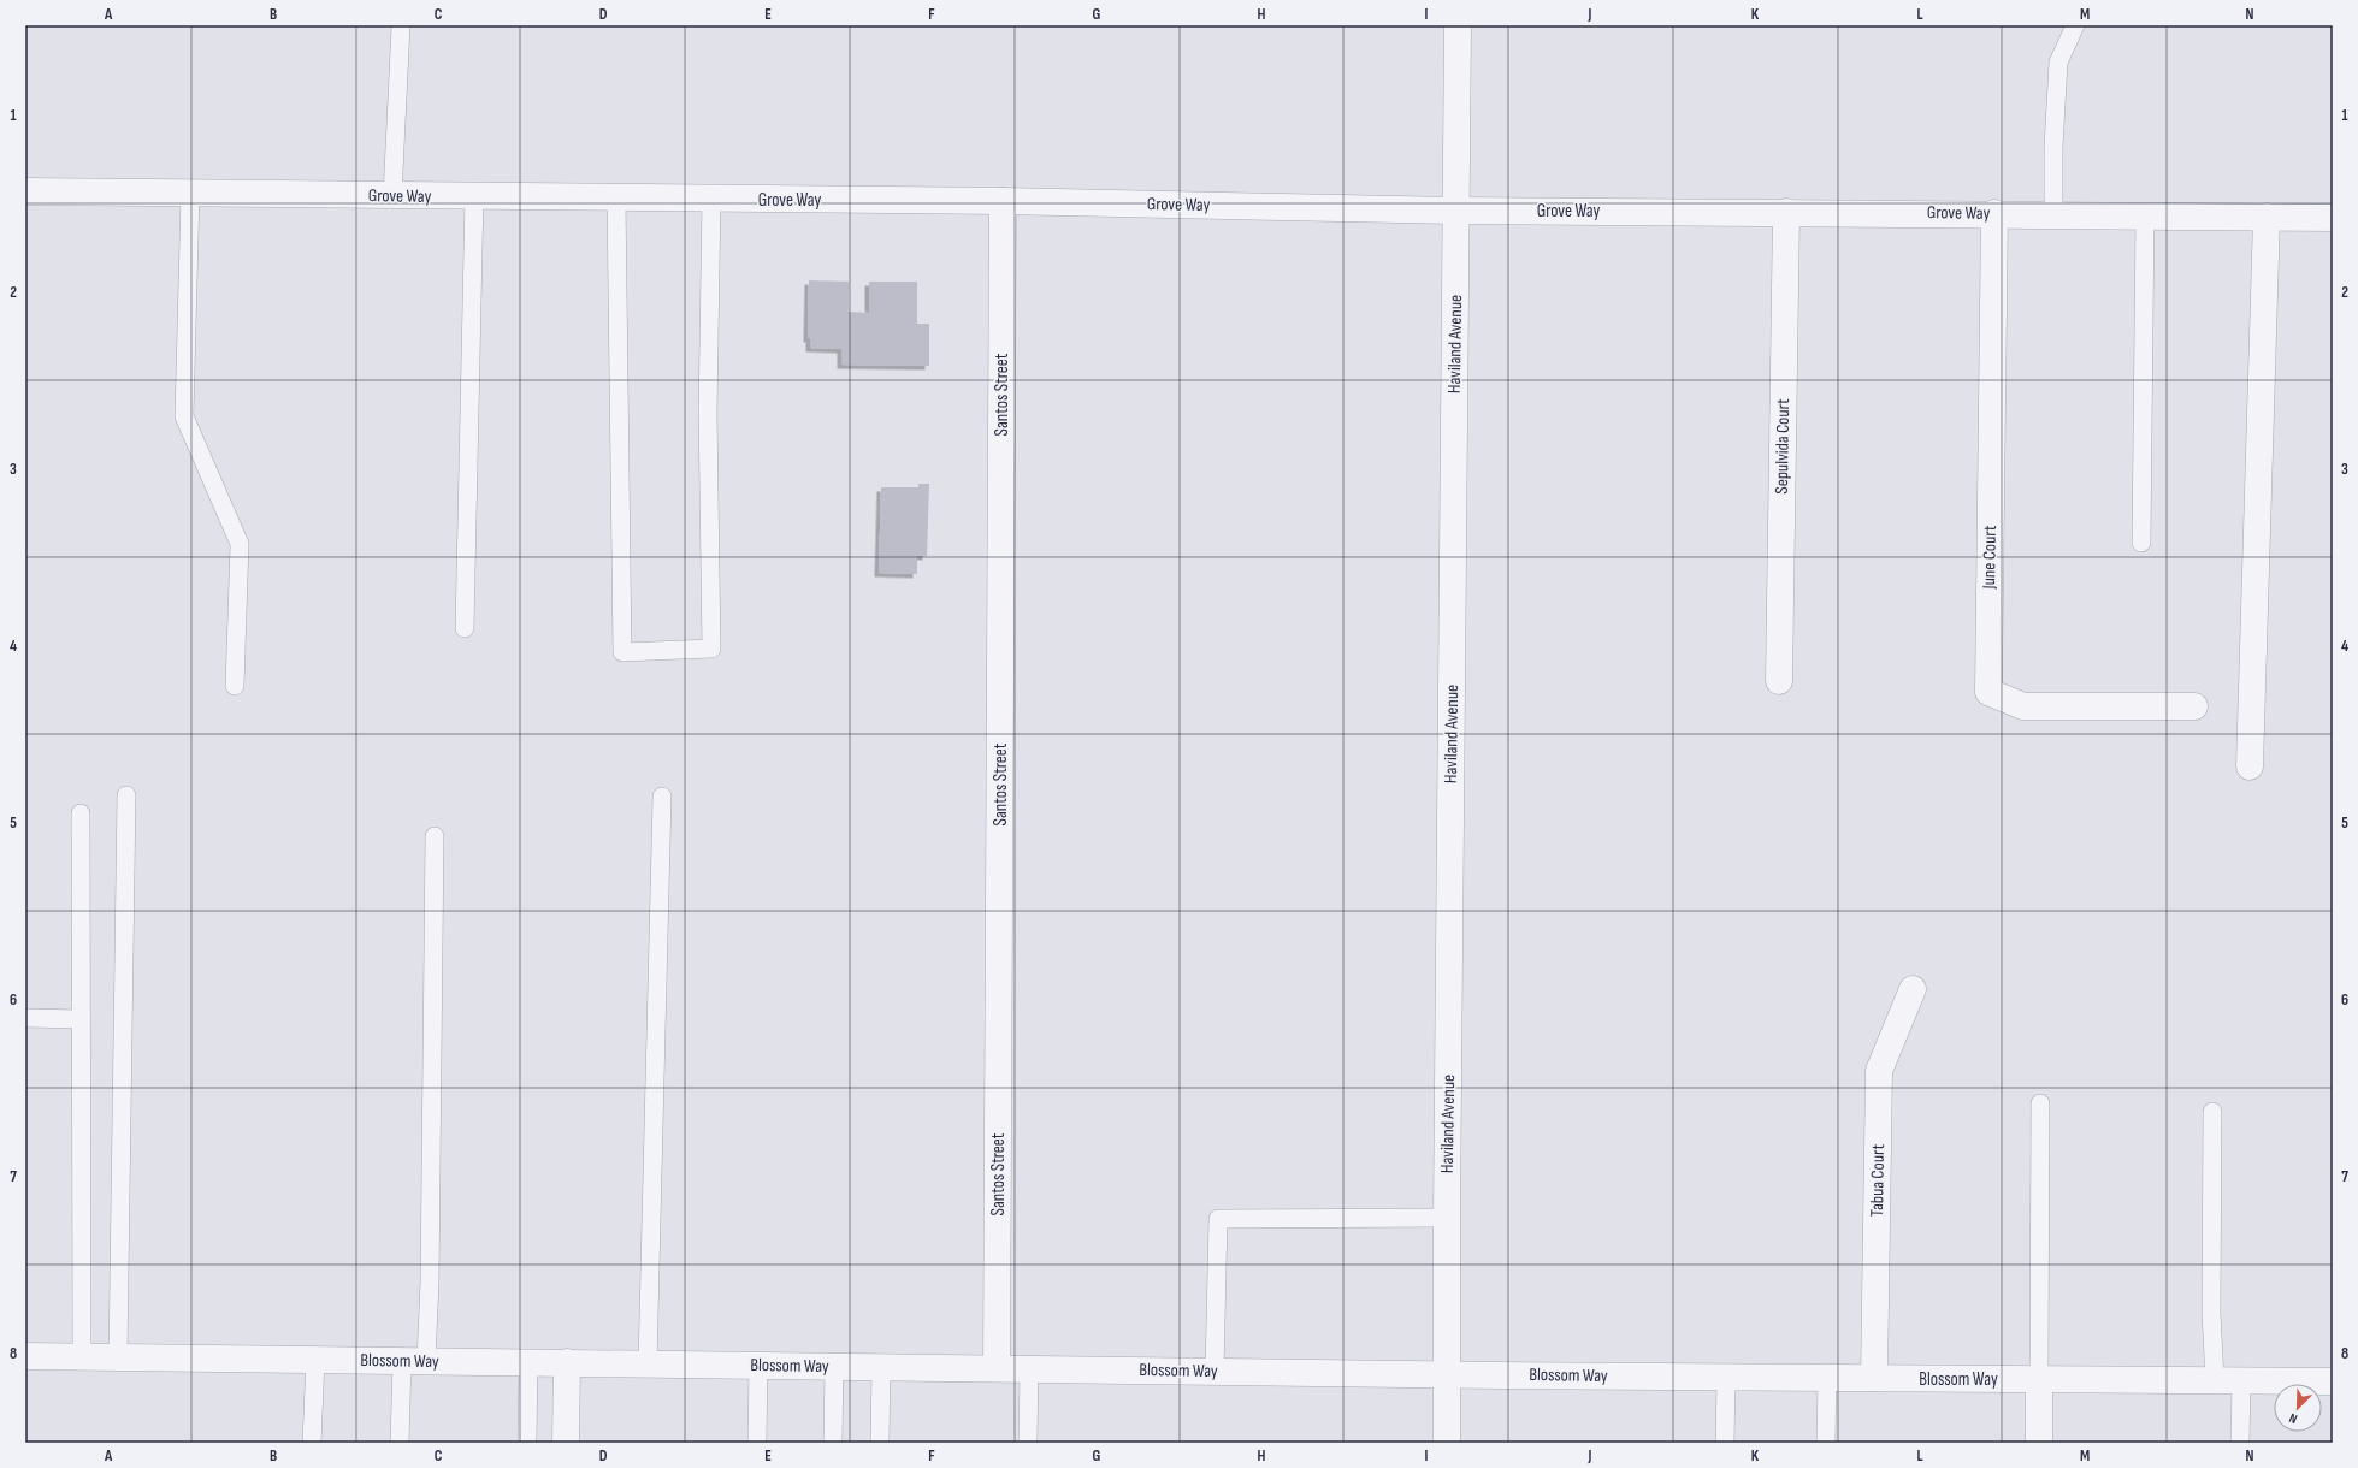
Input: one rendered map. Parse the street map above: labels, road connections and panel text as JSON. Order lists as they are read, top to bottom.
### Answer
{
  "streets": {
    "street": [
      "Grove Way",
      "Haviland Avenue",
      "Santos Street",
      "Sepulvida Court",
      "June Court",
      "Tabua Court",
      "Blossom Way"
    ]
  },
  "crossings": [
    ["Grove Way", "Haviland Avenue"],
    ["Grove Way", "Santos Street"],
    ["Grove Way", "Sepulvida Court"],
    ["Grove Way", "June Court"],
    ["Haviland Avenue", "Blossom Way"],
    ["Santos Street", "Blossom Way"],
    ["Tabua Court", "Blossom Way"]
  ],
  "north": "bottom left",
  "grid": {
    "columns": [
      "A",
      "B",
      "C",
      "D",
      "E",
      "F",
      "G",
      "H",
      "I",
      "J",
      "K",
      "L",
      "M",
      "N"
    ],
    "rows": [
      "1",
      "2",
      "3",
      "4",
      "5",
      "6",
      "7",
      "8"
    ]
  }
}
